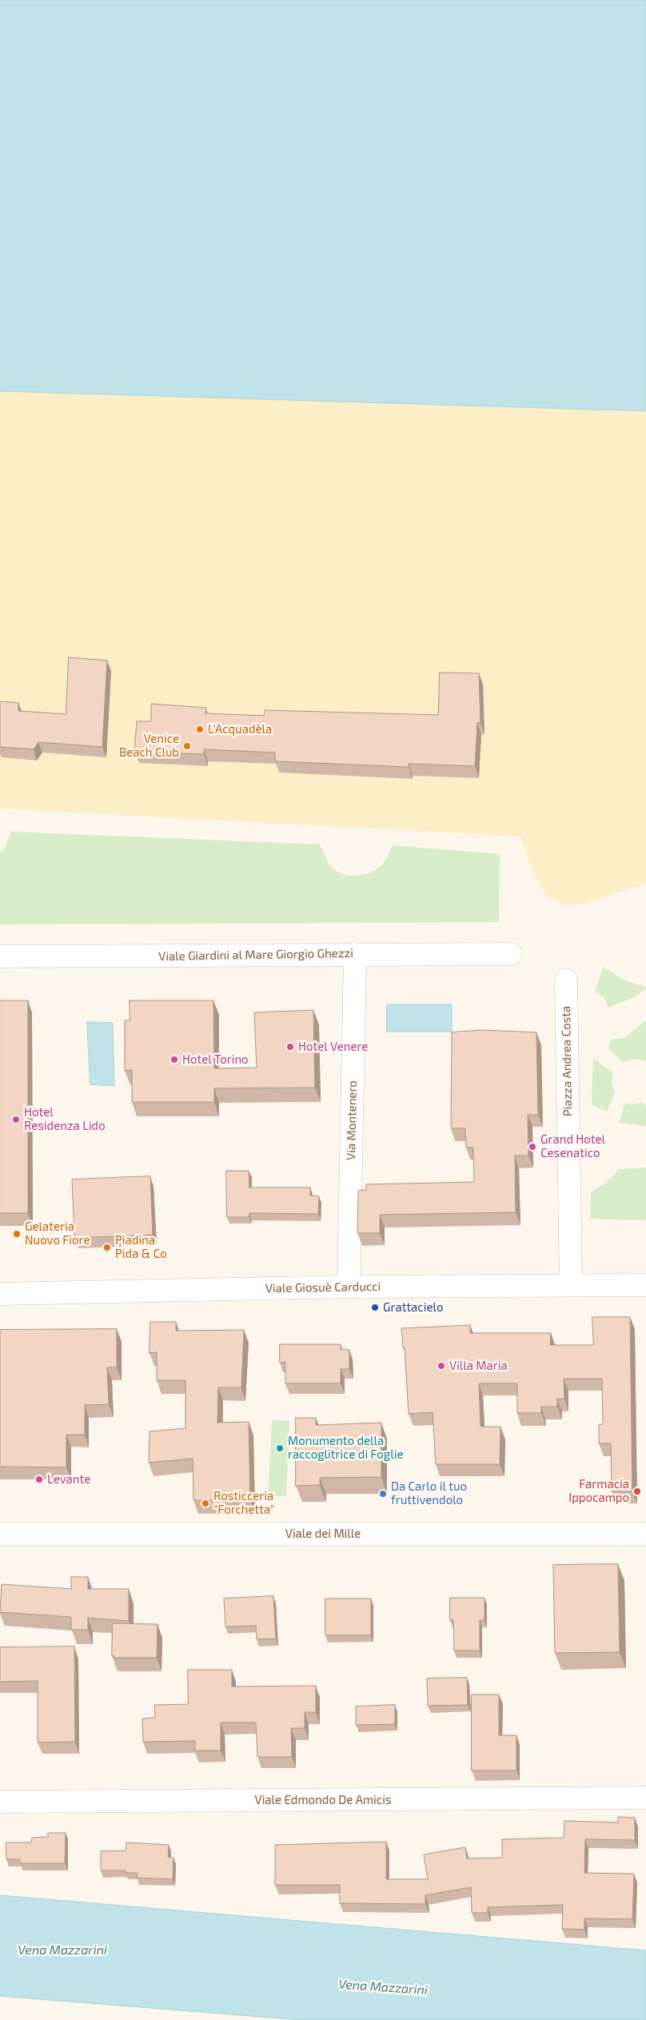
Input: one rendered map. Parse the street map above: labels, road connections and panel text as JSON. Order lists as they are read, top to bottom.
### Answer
{
  "streets": {
    "street": [
      "Viale Giardini al Mare Giorgio Ghezzi",
      "Piazza Andrea Costa",
      "Via Montenero",
      "Viale Giosuè Carducci",
      "Viale dei Mille",
      "Viale Edmondo De Amicis"
    ]
  },
  "crossings": [
    ["Viale Giardini al Mare Giorgio Ghezzi", "Via Montenero"],
    ["Piazza Andrea Costa", "Viale Giosuè Carducci"],
    ["Via Montenero", "Viale Giosuè Carducci"]
  ],
  "water": ["Vena Mazzarini"],
  "places": [
    "L'Acquadèla",
    "Venice Beach Club",
    "Hotel Venere",
    "Hotel Torino",
    "Hotel Residenza Lido",
    "Grand Hotel Cesenatico",
    "Gelateria Nuovo Fiore",
    "Piadina Pida & Co",
    "Grattacielo",
    "Villa Maria",
    "Monumento della raccoglitrice di Foglie",
    "Levante",
    "Farmacia Ippocampo",
    "Da Carlo il tuo fruttivendolo",
    "Rosticceria \"Forchetta\""
  ]
}
